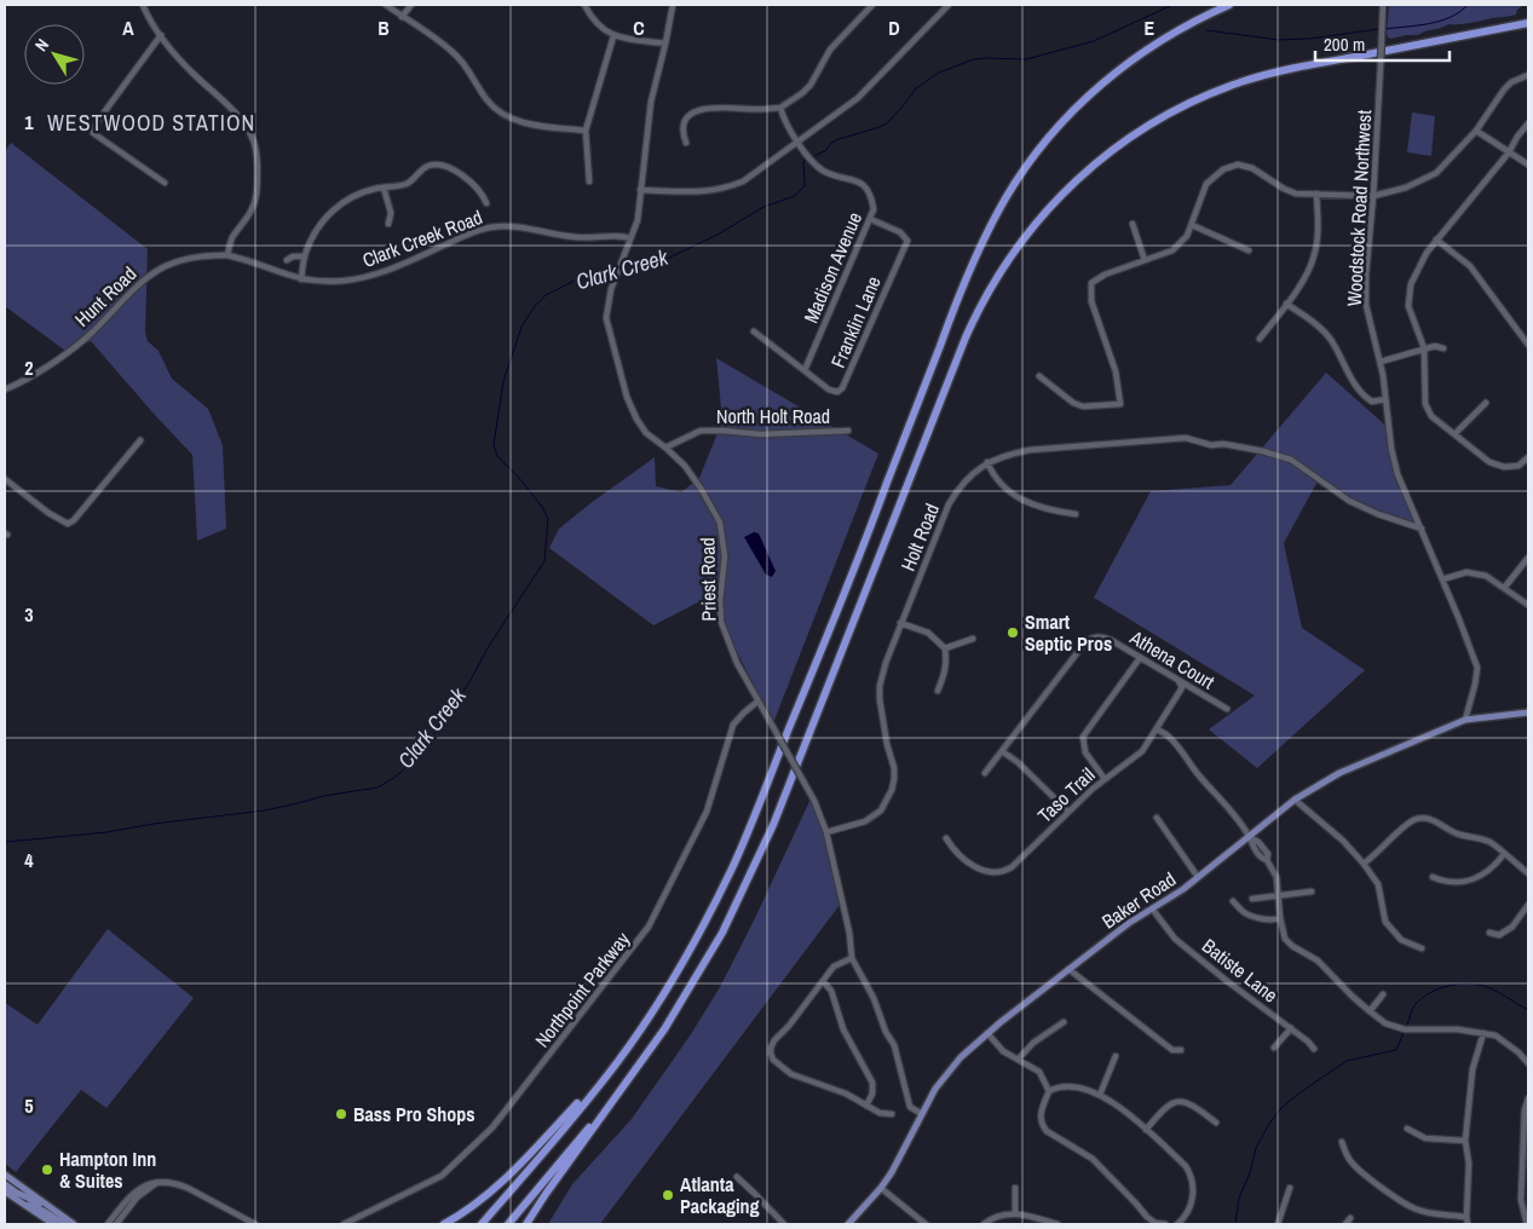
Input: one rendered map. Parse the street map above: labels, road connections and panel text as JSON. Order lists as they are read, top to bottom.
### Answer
{
  "streets": {
    "main road": ["Baker Road"],
    "street": [
      "Woodstock Road Northwest",
      "Clark Creek Road",
      "Madison Avenue",
      "Hunt Road",
      "Franklin Lane",
      "North Holt Road",
      "Holt Road",
      "Priest Road",
      "Athena Court",
      "Taso Trail",
      "Batiste Lane",
      "Northpoint Parkway"
    ]
  },
  "crossings": [
    ["Woodstock Road Northwest", "Holt Road"],
    ["Woodstock Road Northwest", "Baker Road"],
    ["Clark Creek Road", "Hunt Road"],
    ["Clark Creek Road", "Priest Road"],
    ["Madison Avenue", "Franklin Lane"],
    ["North Holt Road", "Priest Road"],
    ["Holt Road", "Priest Road"],
    ["Priest Road", "Baker Road"],
    ["Priest Road", "Northpoint Parkway"],
    ["Athena Court", "Taso Trail"],
    ["Baker Road", "Batiste Lane"]
  ],
  "districts": ["WESTWOOD STATION"],
  "water": ["Clark Creek"],
  "places": [
    "Smart Septic Pros",
    "Bass Pro Shops",
    "Hampton Inn & Suites",
    "Atlanta Packaging"
  ],
  "scale_bar": "200 m",
  "north": "top left",
  "grid": {
    "columns": [
      "A",
      "B",
      "C",
      "D",
      "E"
    ],
    "rows": [
      "1",
      "2",
      "3",
      "4",
      "5"
    ]
  }
}
